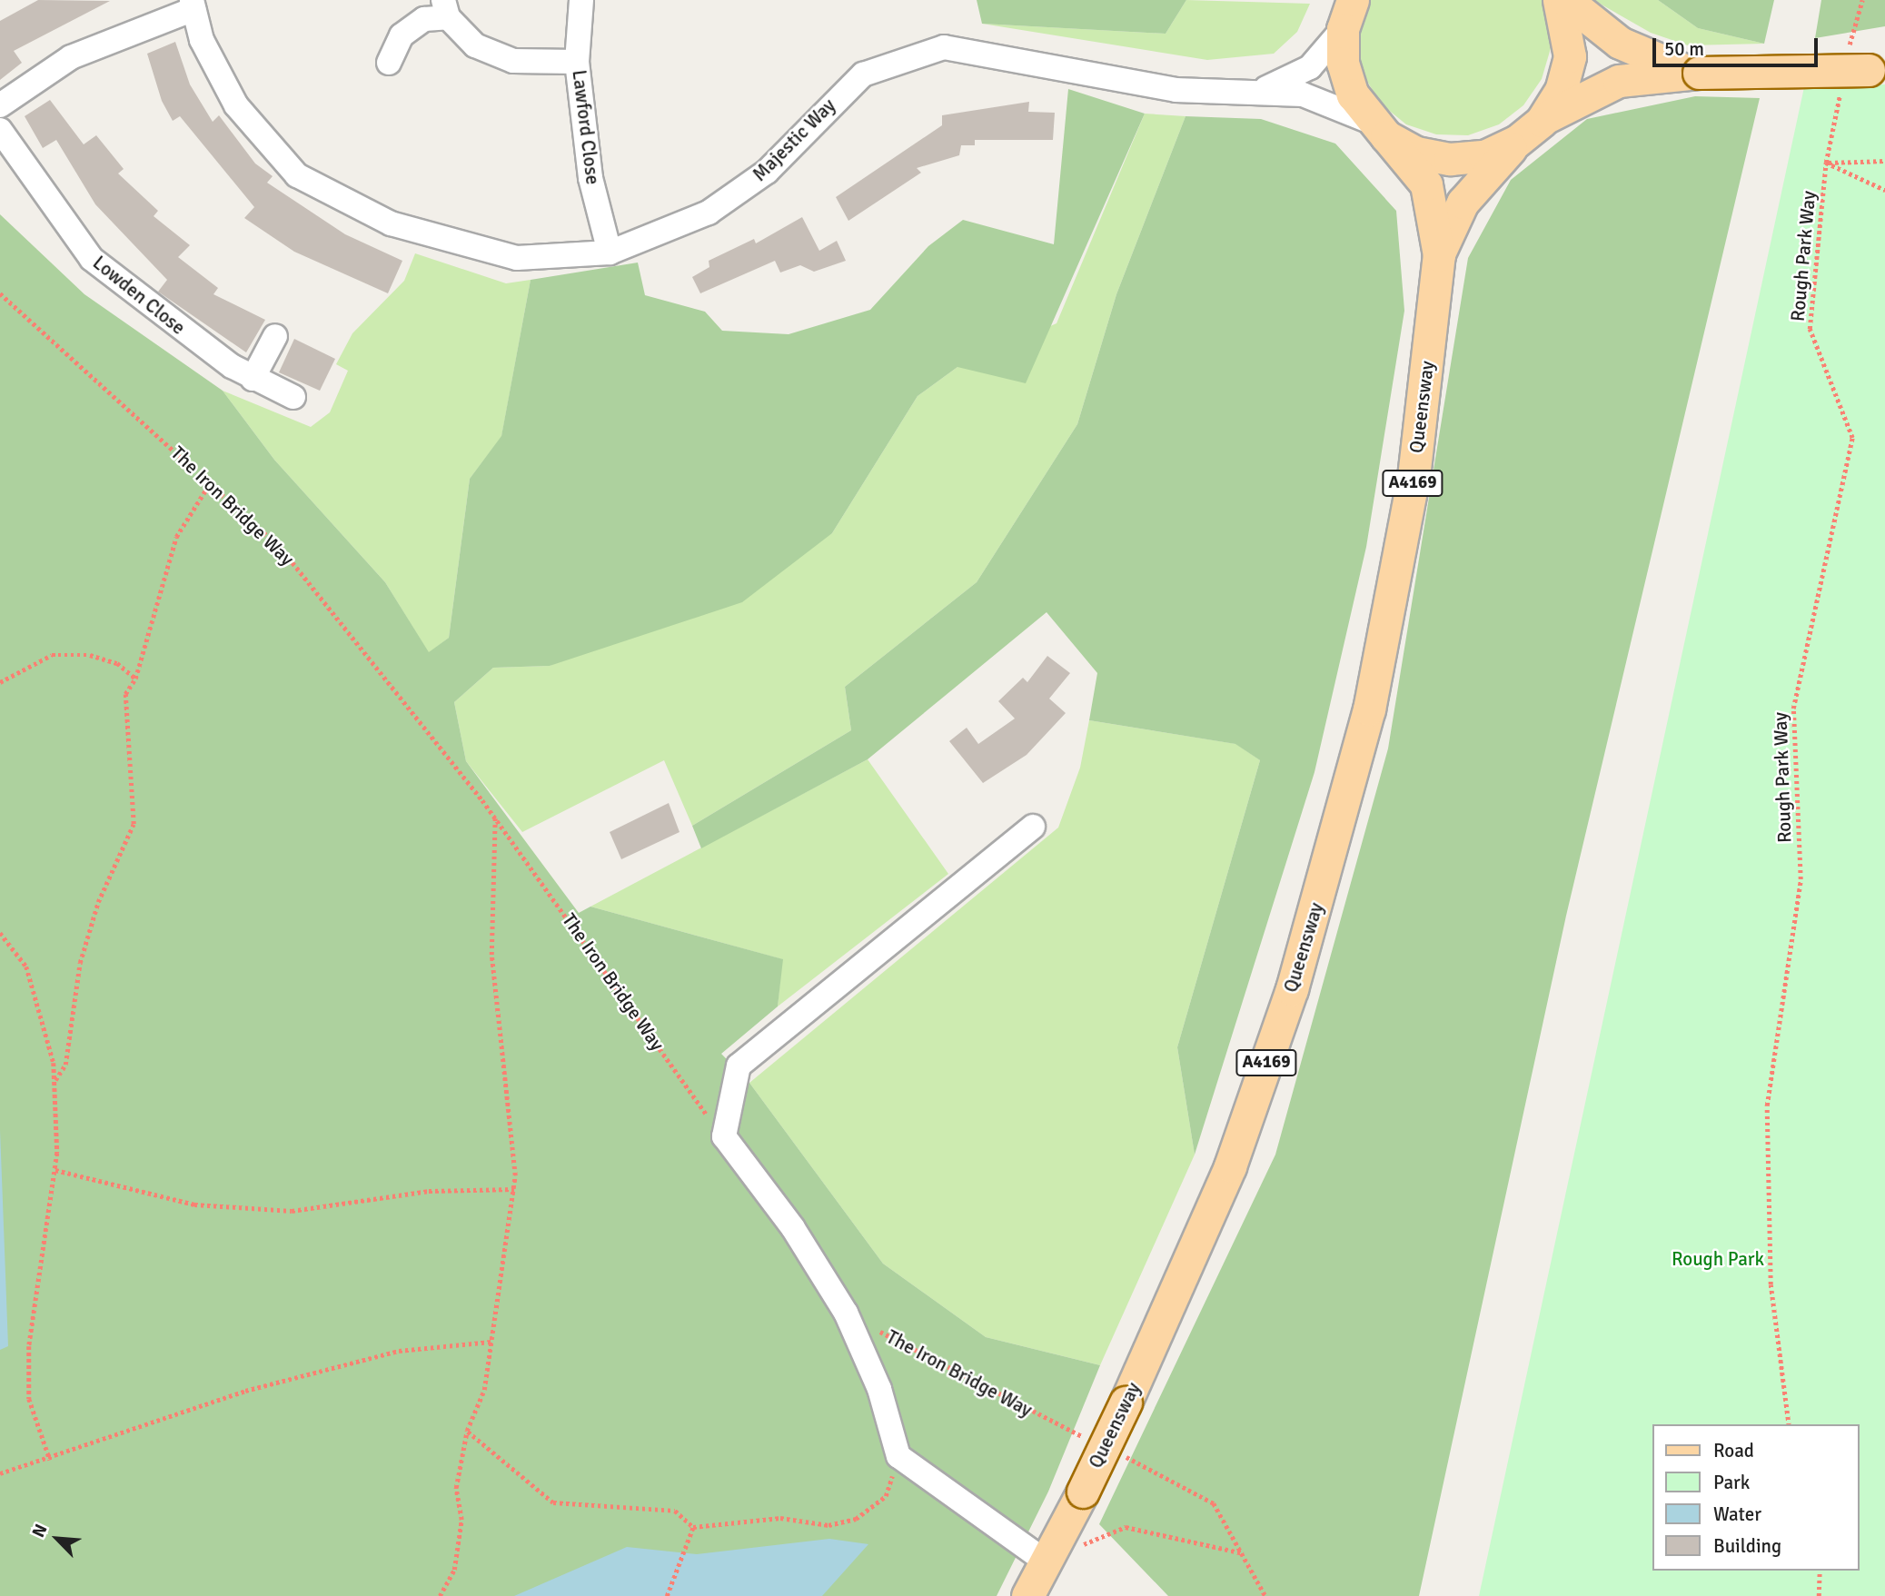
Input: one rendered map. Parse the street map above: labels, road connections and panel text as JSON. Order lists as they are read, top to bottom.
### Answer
{
  "streets": {
    "main road": ["Queensway", "A4169"],
    "street": ["Lawford Close", "Majestic Way", "Lowden Close"],
    "path": ["Rough Park Way", "The Iron Bridge Way"]
  },
  "crossings": [
    ["Lawford Close", "Majestic Way"],
    ["Majestic Way", "Queensway"]
  ],
  "parks": ["Rough Park"],
  "legend": [
    "Road",
    "Park",
    "Water",
    "Building"
  ],
  "scale_bar": "50 m",
  "north": "top left"
}
